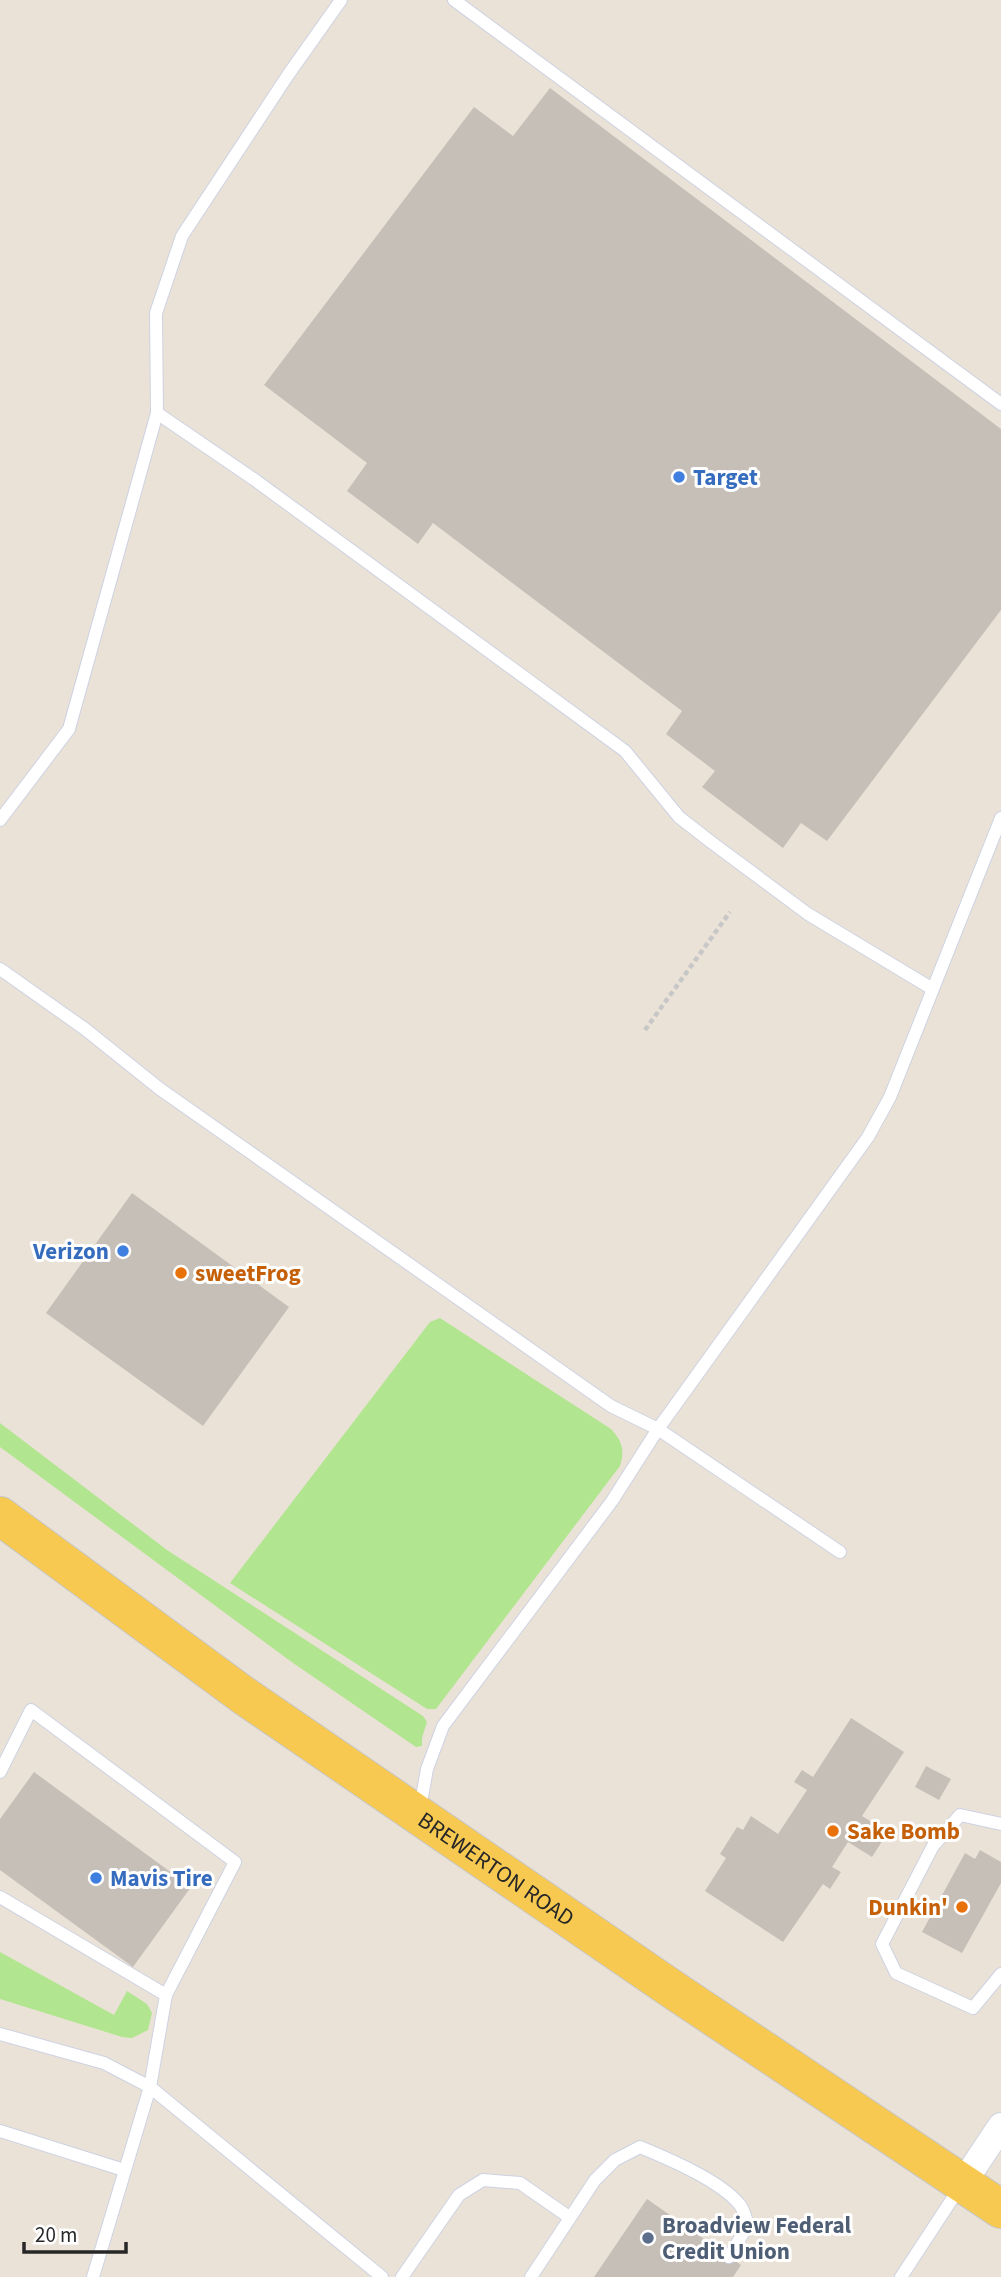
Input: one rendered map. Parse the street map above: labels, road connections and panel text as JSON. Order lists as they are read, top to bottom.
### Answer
{
  "streets": {
    "main road": ["BREWERTON ROAD"]
  },
  "places": [
    "Target",
    "Verizon",
    "sweetFrog",
    "Sake Bomb",
    "Mavis Tire",
    "Dunkin'",
    "Broadview Federal Credit Union"
  ],
  "scale_bar": "20 m"
}
